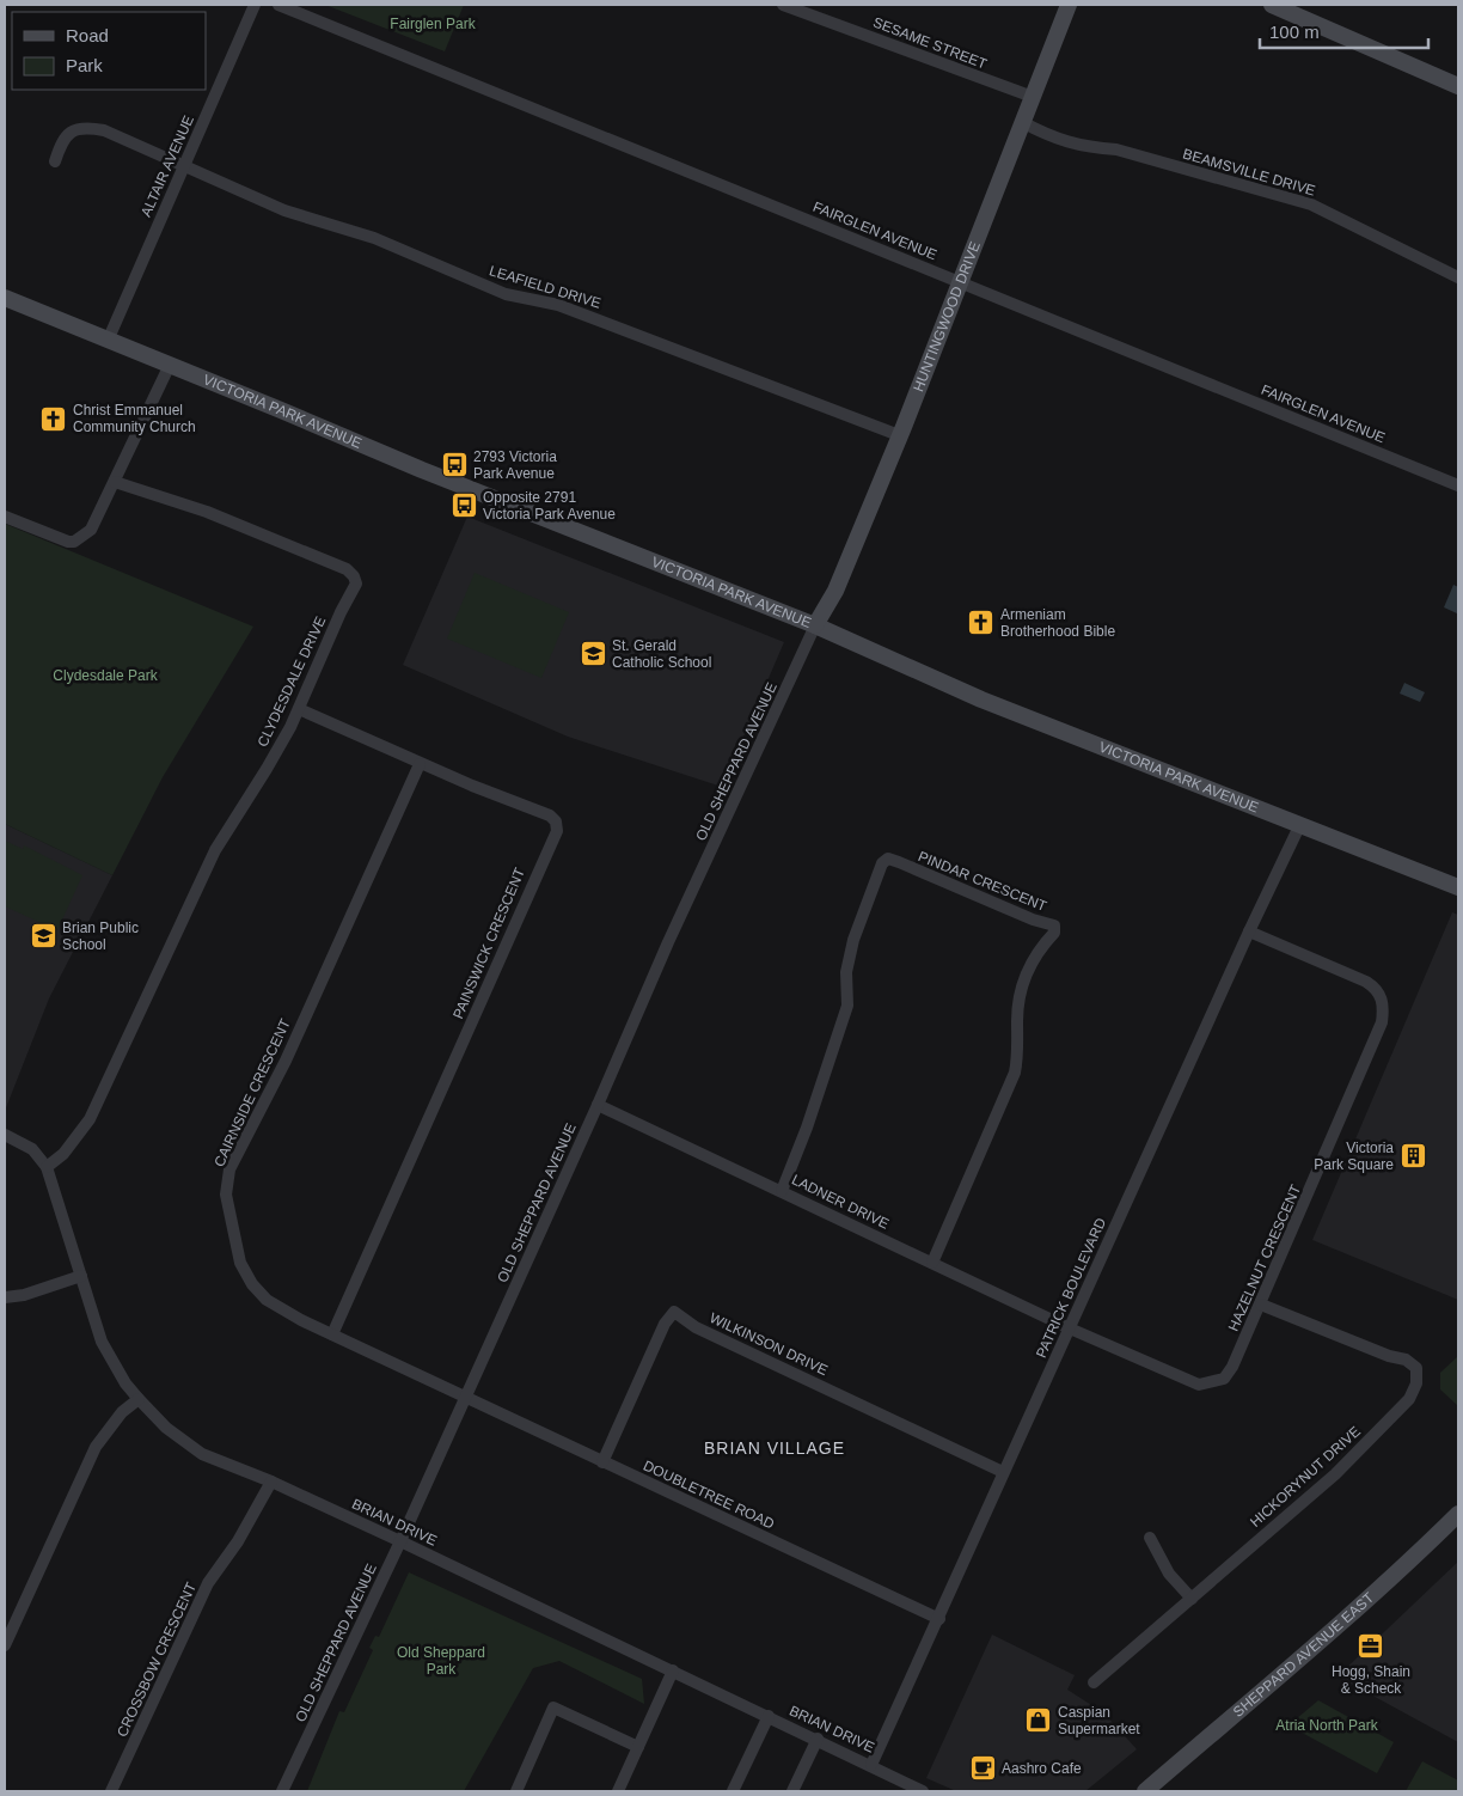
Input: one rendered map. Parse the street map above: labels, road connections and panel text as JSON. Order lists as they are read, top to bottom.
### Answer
{
  "streets": {
    "main road": ["HUNTINGWOOD DRIVE", "VICTORIA PARK AVENUE", "SHEPPARD AVENUE EAST"],
    "street": [
      "SESAME STREET",
      "ALTAIR AVENUE",
      "BEAMSVILLE DRIVE",
      "FAIRGLEN AVENUE",
      "LEAFIELD DRIVE",
      "CLYDESDALE DRIVE",
      "OLD SHEPPARD AVENUE",
      "PINDAR CRESCENT",
      "PAINSWICK CRESCENT",
      "CAIRNSIDE CRESCENT",
      "LADNER DRIVE",
      "HAZELNUT CRESCENT",
      "PATRICK BOULEVARD",
      "WILKINSON DRIVE",
      "HICKORYNUT DRIVE",
      "DOUBLETREE ROAD",
      "BRIAN DRIVE",
      "CROSSBOW CRESCENT"
    ]
  },
  "crossings": [
    ["SESAME STREET", "HUNTINGWOOD DRIVE"],
    ["ALTAIR AVENUE", "LEAFIELD DRIVE"],
    ["ALTAIR AVENUE", "VICTORIA PARK AVENUE"],
    ["BEAMSVILLE DRIVE", "HUNTINGWOOD DRIVE"],
    ["FAIRGLEN AVENUE", "HUNTINGWOOD DRIVE"],
    ["LEAFIELD DRIVE", "HUNTINGWOOD DRIVE"],
    ["HUNTINGWOOD DRIVE", "VICTORIA PARK AVENUE"],
    ["HUNTINGWOOD DRIVE", "OLD SHEPPARD AVENUE"],
    ["VICTORIA PARK AVENUE", "OLD SHEPPARD AVENUE"],
    ["VICTORIA PARK AVENUE", "PATRICK BOULEVARD"],
    ["CLYDESDALE DRIVE", "PAINSWICK CRESCENT"],
    ["CLYDESDALE DRIVE", "BRIAN DRIVE"],
    ["OLD SHEPPARD AVENUE", "CAIRNSIDE CRESCENT"],
    ["OLD SHEPPARD AVENUE", "LADNER DRIVE"],
    ["OLD SHEPPARD AVENUE", "DOUBLETREE ROAD"],
    ["OLD SHEPPARD AVENUE", "BRIAN DRIVE"],
    ["PINDAR CRESCENT", "LADNER DRIVE"],
    ["PAINSWICK CRESCENT", "CAIRNSIDE CRESCENT"],
    ["CAIRNSIDE CRESCENT", "DOUBLETREE ROAD"],
    ["LADNER DRIVE", "HAZELNUT CRESCENT"],
    ["LADNER DRIVE", "PATRICK BOULEVARD"],
    ["HAZELNUT CRESCENT", "PATRICK BOULEVARD"],
    ["HAZELNUT CRESCENT", "HICKORYNUT DRIVE"],
    ["PATRICK BOULEVARD", "WILKINSON DRIVE"],
    ["PATRICK BOULEVARD", "DOUBLETREE ROAD"],
    ["PATRICK BOULEVARD", "BRIAN DRIVE"],
    ["WILKINSON DRIVE", "DOUBLETREE ROAD"],
    ["BRIAN DRIVE", "CROSSBOW CRESCENT"]
  ],
  "districts": ["BRIAN VILLAGE"],
  "parks": [
    "Fairglen Park",
    "Clydesdale Park",
    "Old Sheppard Park",
    "Atria North Park"
  ],
  "places": {
    "church": ["Christ Emmanuel Community Church", "Armeniam Brotherhood Bible"],
    "bus stop": ["2793 Victoria Park Avenue", "Opposite 2791 Victoria Park Avenue"],
    "school or university": ["St. Gerald Catholic School", "Brian Public School"],
    "building": ["Victoria Park Square"],
    "office": ["Hogg, Shain & Scheck"],
    "shop": ["Caspian Supermarket"],
    "cafe": ["Aashro Cafe"]
  },
  "legend": ["Road", "Park"],
  "scale_bar": "100 m"
}
